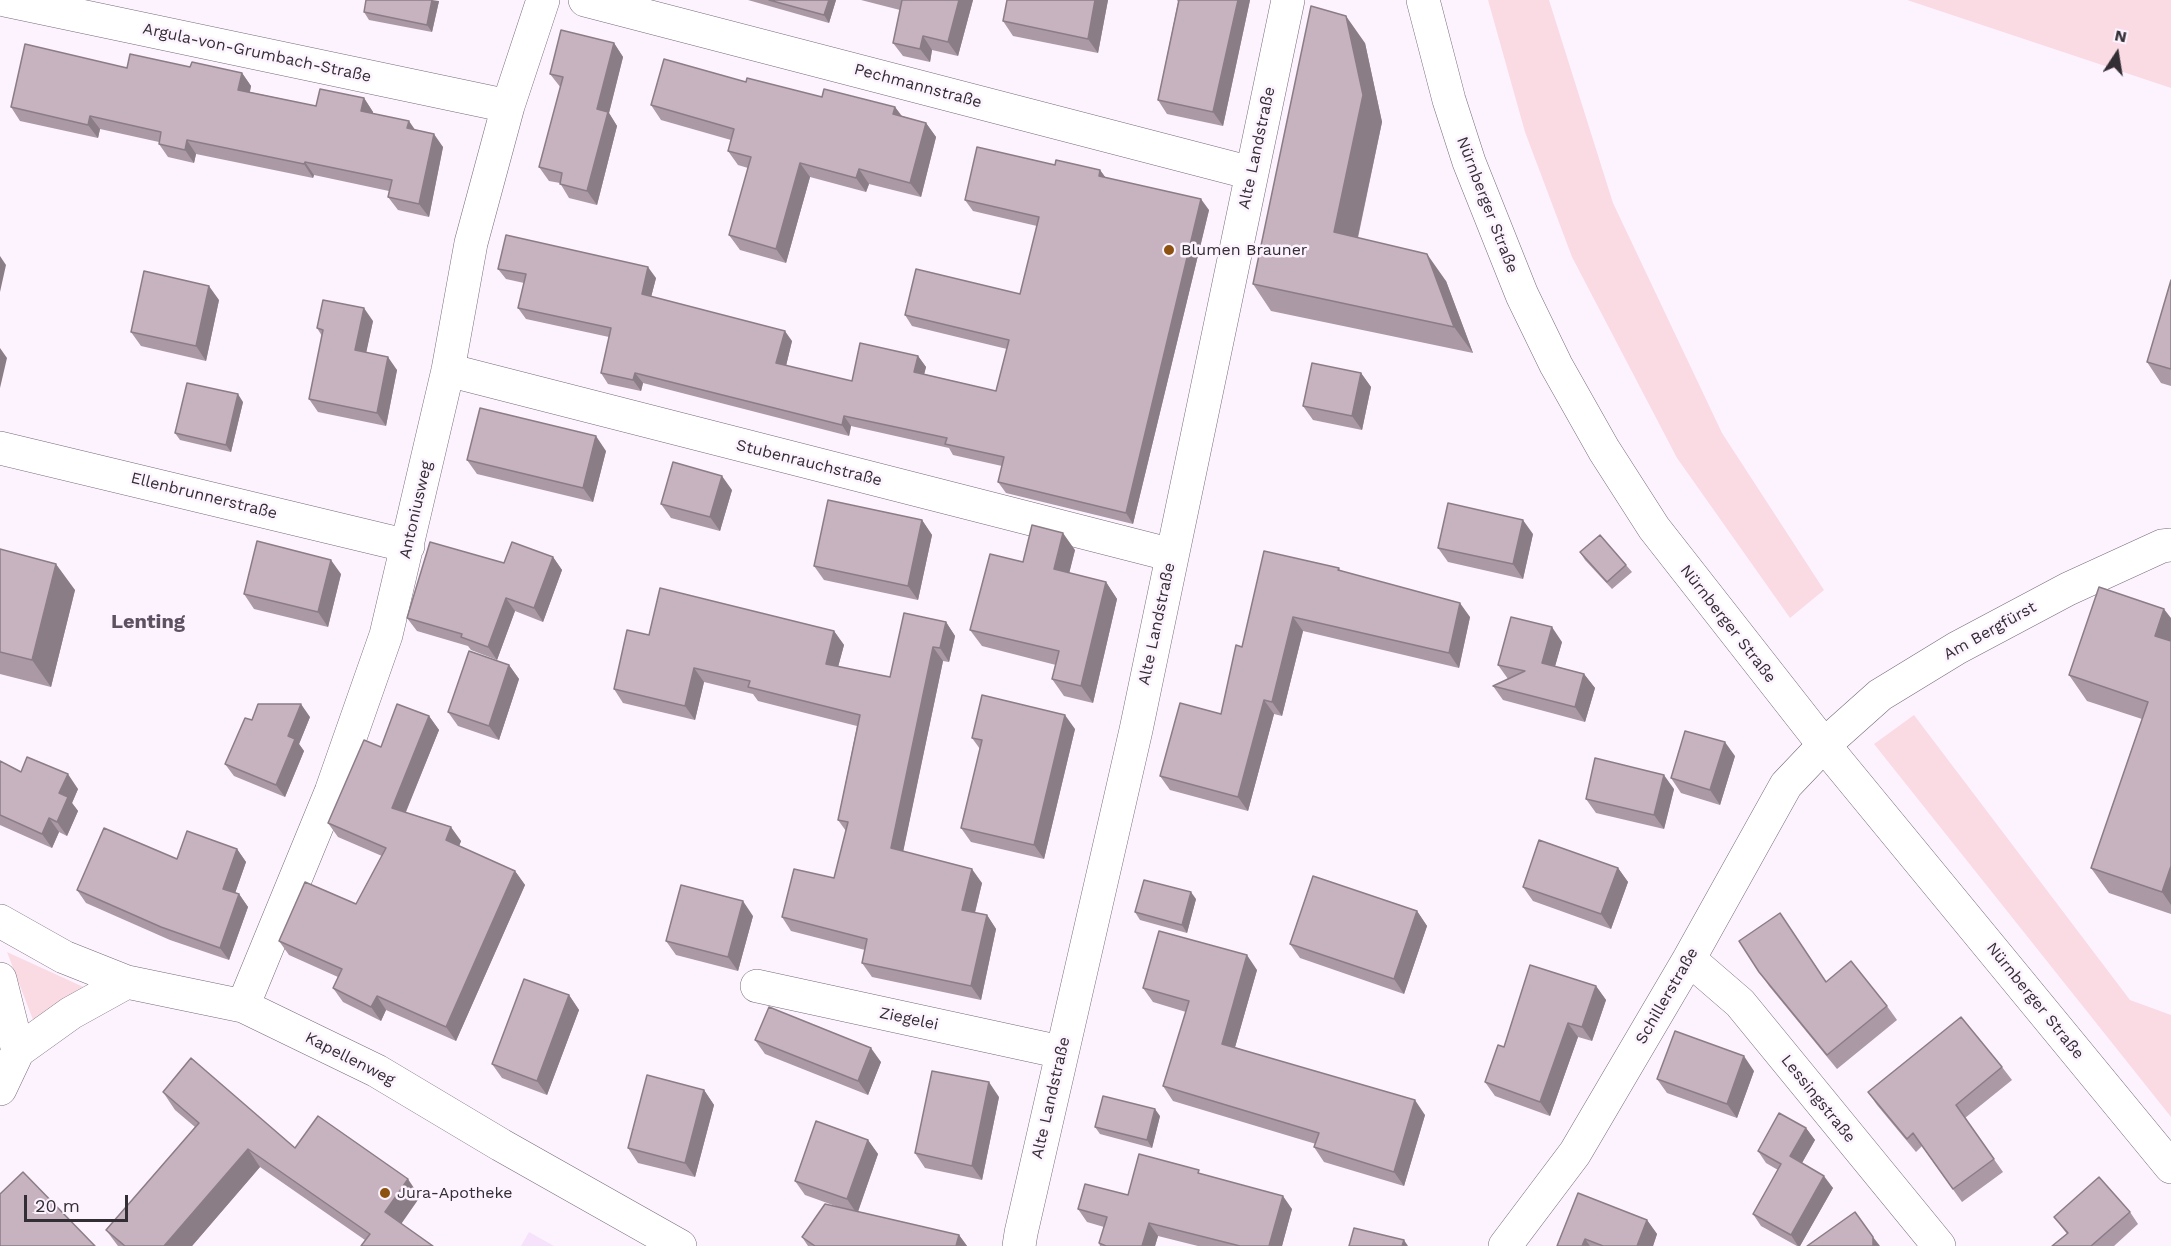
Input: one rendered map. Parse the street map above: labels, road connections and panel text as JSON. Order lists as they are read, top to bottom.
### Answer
{
  "streets": {
    "street": [
      "Argula-von-Grumbach-Straße",
      "Pechmannstraße",
      "Alte Landstraße",
      "Nürnberger Straße",
      "Stubenrauchstraße",
      "Ellenbrunnerstraße",
      "Antoniusweg",
      "Am Bergfürst",
      "Schillerstraße",
      "Ziegelei",
      "Kapellenweg",
      "Lessingstraße"
    ]
  },
  "crossings": [
    ["Argula-von-Grumbach-Straße", "Antoniusweg"],
    ["Pechmannstraße", "Alte Landstraße"],
    ["Alte Landstraße", "Stubenrauchstraße"],
    ["Alte Landstraße", "Ziegelei"],
    ["Nürnberger Straße", "Am Bergfürst"],
    ["Nürnberger Straße", "Schillerstraße"],
    ["Stubenrauchstraße", "Antoniusweg"],
    ["Ellenbrunnerstraße", "Antoniusweg"],
    ["Antoniusweg", "Kapellenweg"],
    ["Am Bergfürst", "Schillerstraße"],
    ["Schillerstraße", "Lessingstraße"]
  ],
  "districts": ["Lenting"],
  "places": ["Blumen Brauner", "Jura-Apotheke"],
  "scale_bar": "20 m",
  "north": "top"
}
